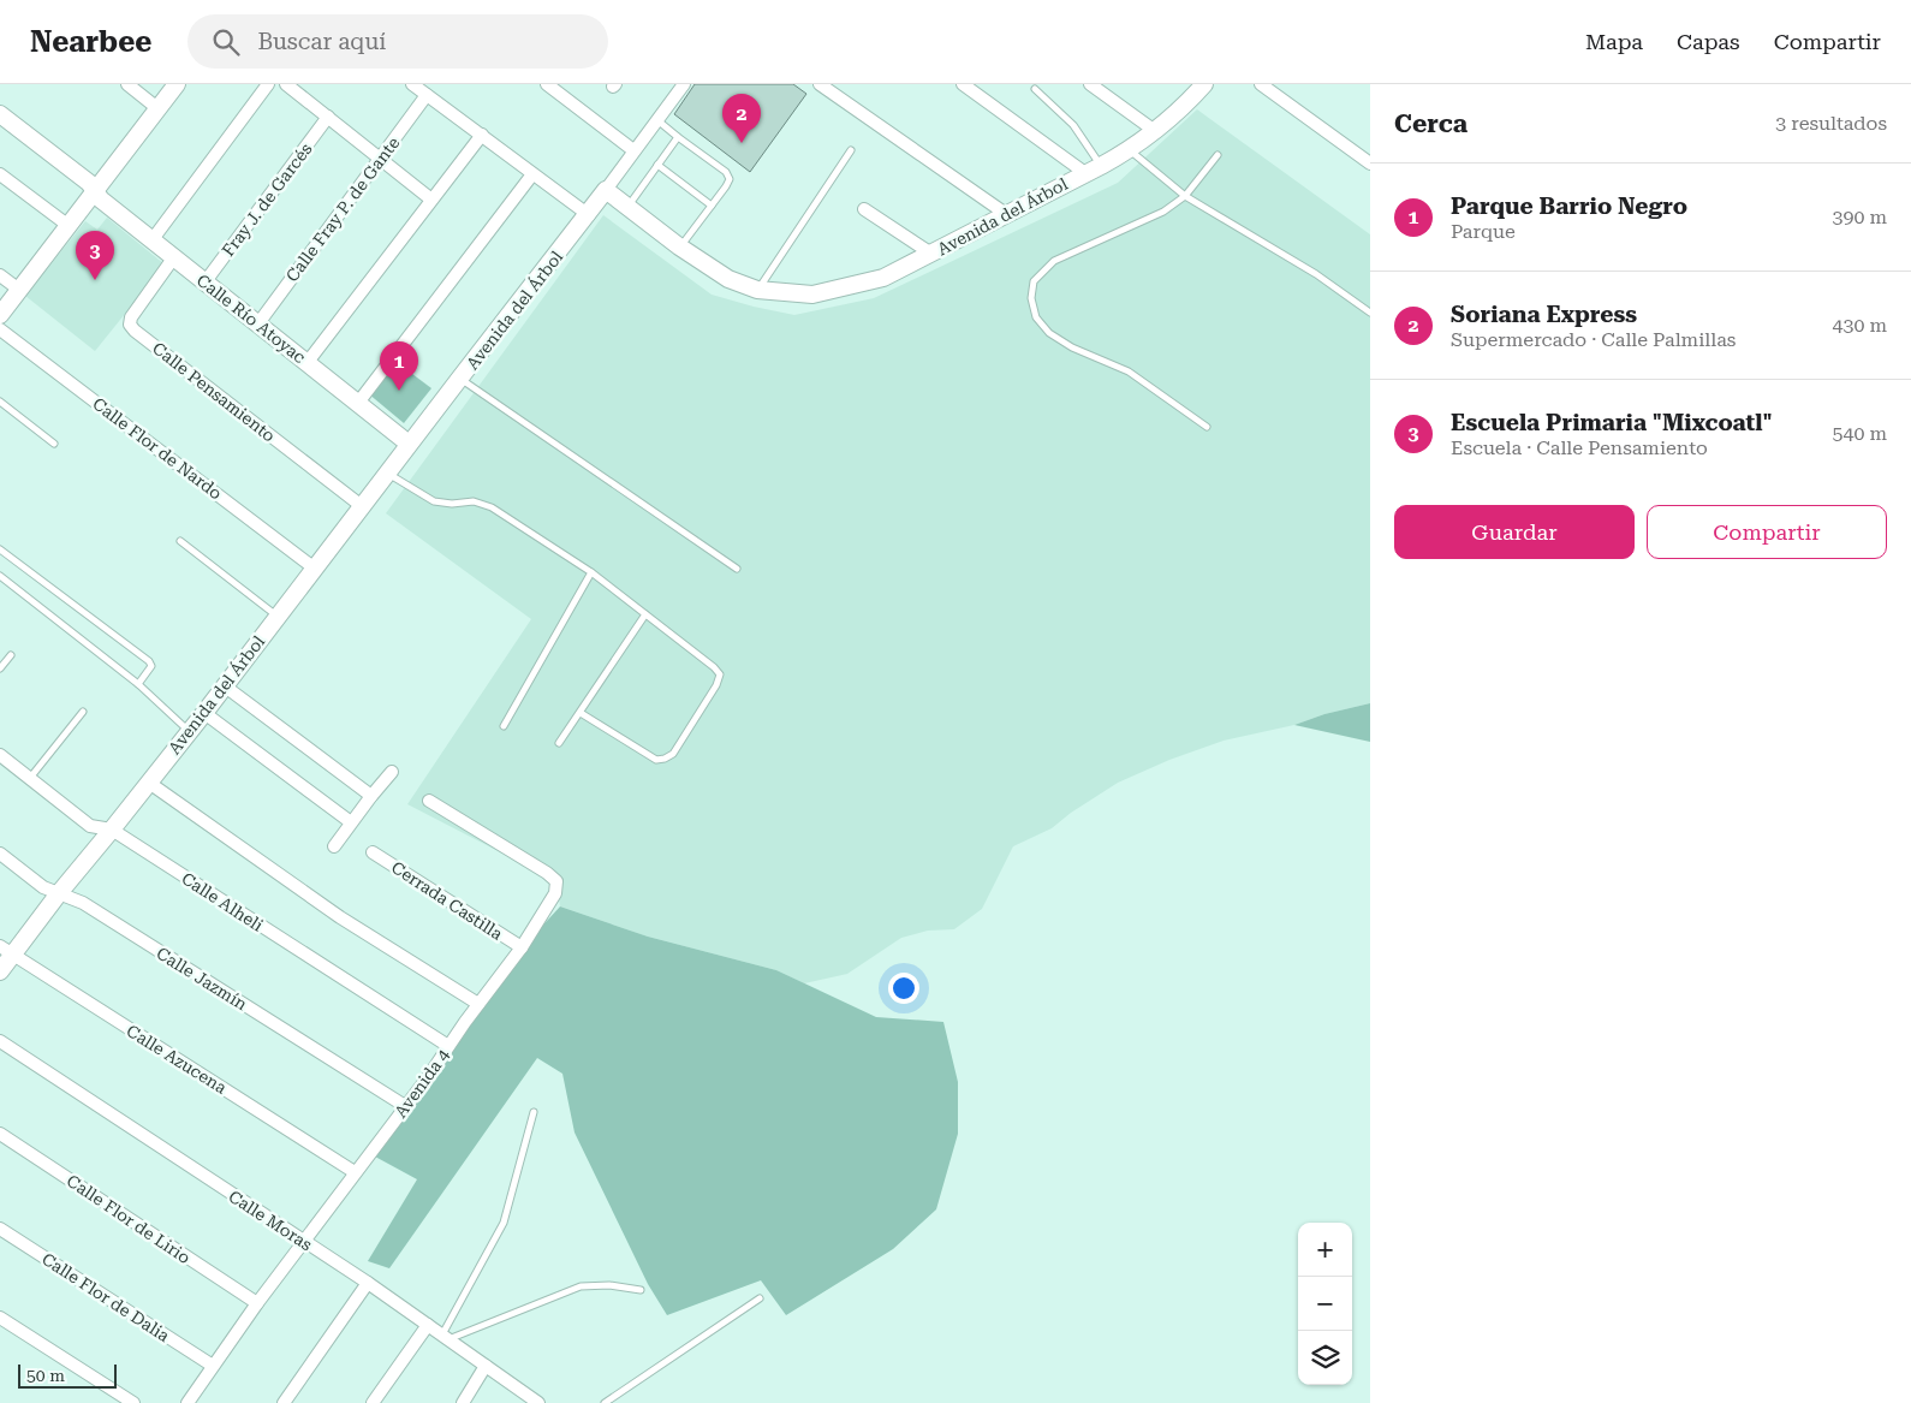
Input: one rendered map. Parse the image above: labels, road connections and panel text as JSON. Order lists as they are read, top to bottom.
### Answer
{
  "streets": {
    "street": [
      "Fray J. de Garcés",
      "Calle Fray P. de Gante",
      "Avenida del Árbol",
      "Calle Río Atoyac",
      "Calle Pensamiento",
      "Calle Flor de Nardo",
      "Cerrada Castilla",
      "Calle Alheli",
      "Calle Jazmín",
      "Calle Azucena",
      "Avenida 4",
      "Calle Flor de Lirio",
      "Calle Moras",
      "Calle Flor de Dalia"
    ]
  },
  "crossings": [
    ["Fray J. de Garcés", "Calle Río Atoyac"],
    ["Calle Fray P. de Gante", "Calle Río Atoyac"],
    ["Avenida del Árbol", "Calle Río Atoyac"],
    ["Avenida del Árbol", "Calle Pensamiento"],
    ["Avenida del Árbol", "Calle Flor de Nardo"],
    ["Avenida del Árbol", "Calle Alheli"],
    ["Avenida del Árbol", "Calle Jazmín"],
    ["Avenida del Árbol", "Calle Azucena"],
    ["Calle Río Atoyac", "Calle Pensamiento"],
    ["Cerrada Castilla", "Avenida 4"],
    ["Calle Alheli", "Avenida 4"],
    ["Calle Jazmín", "Avenida 4"],
    ["Calle Azucena", "Avenida 4"],
    ["Avenida 4", "Calle Flor de Lirio"],
    ["Avenida 4", "Calle Moras"],
    ["Avenida 4", "Calle Flor de Dalia"]
  ],
  "scale_bar": "50 m",
  "page": {
    "header": "Nearbee",
    "search": "Buscar aquí",
    "nav": ["Mapa", "Capas", "Compartir"],
    "heading": ["Cerca", "3 resultados"],
    "pins": ["2", "3", "1"],
    "list": [
      {
        "mark": "1",
        "name": "Parque Barrio Negro",
        "note": "Parque",
        "value": "390 m"
      },
      {
        "mark": "2",
        "name": "Soriana Express",
        "note": "Supermercado · Calle Palmillas",
        "value": "430 m"
      },
      {
        "mark": "3",
        "name": "Escuela Primaria \"Mixcoatl\"",
        "note": "Escuela · Calle Pensamiento",
        "value": "540 m"
      }
    ],
    "buttons": ["Guardar", "Compartir"],
    "map_buttons": ["+", "−"],
    "scale": "50 m"
  }
}
